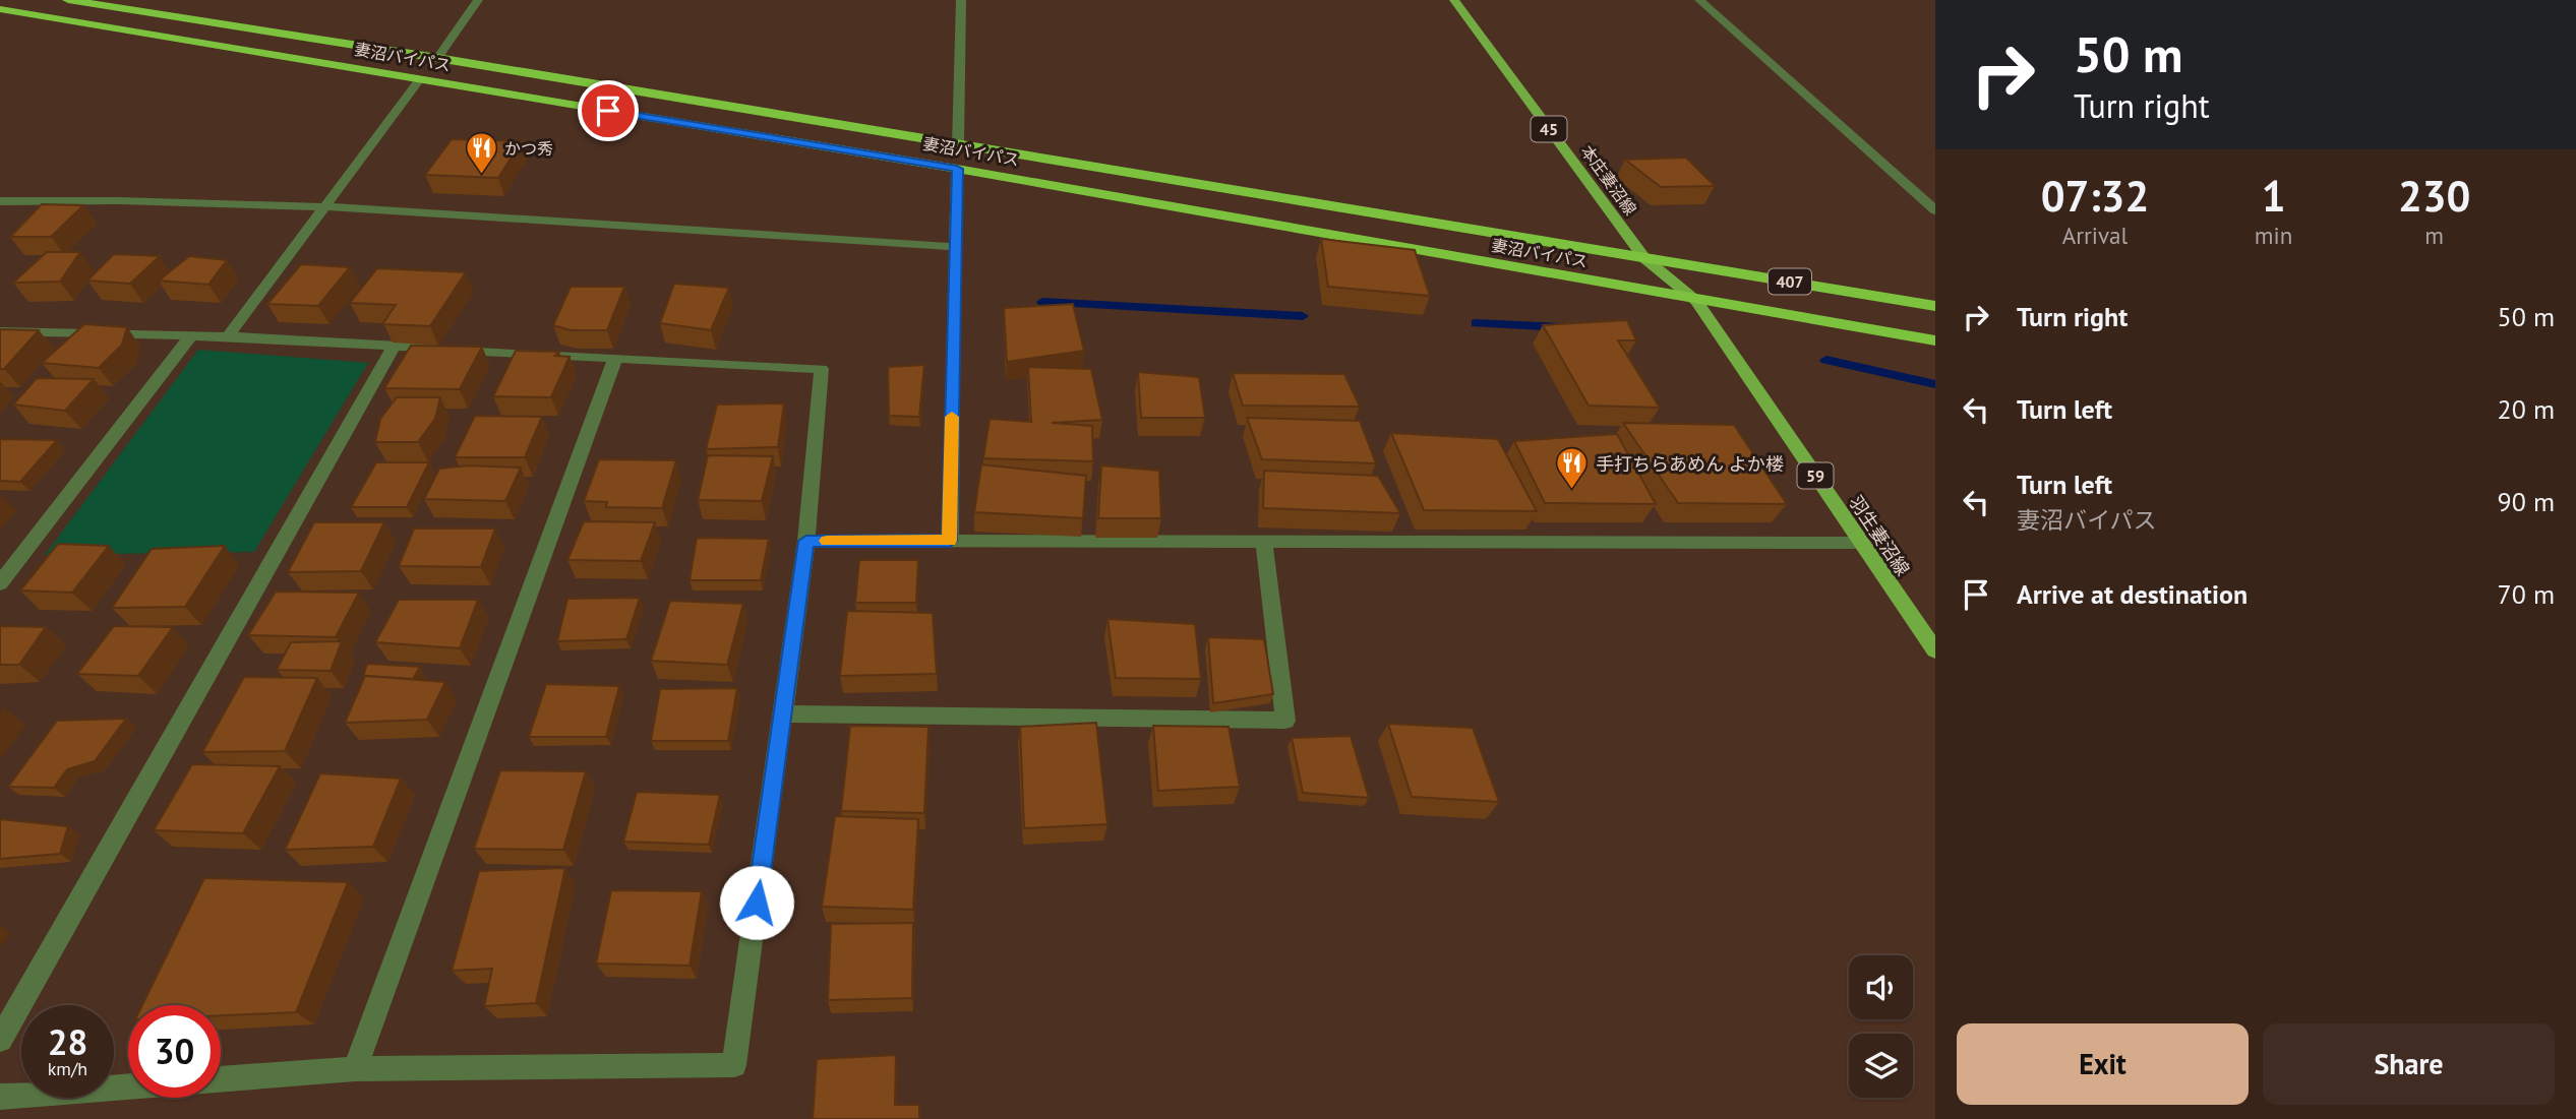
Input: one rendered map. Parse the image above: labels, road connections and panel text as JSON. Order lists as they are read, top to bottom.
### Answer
{
  "streets": {
    "highway": ["妻沼バイパス", "407"],
    "main road": [
      "45",
      "本庄妻沼線",
      "59",
      "羽生妻沼線"
    ]
  },
  "crossings": [
    ["妻沼バイパス", "本庄妻沼線"],
    ["妻沼バイパス", "羽生妻沼線"],
    ["本庄妻沼線", "羽生妻沼線"]
  ],
  "places": {
    "restaurant": ["かつ秀", "手打ちらあめん よか楼"]
  },
  "page": {
    "turn": ["50 m", "Turn right"],
    "eta": [
      "07:32",
      "Arrival",
      "1",
      "min",
      "230",
      "m"
    ],
    "list": [
      {
        "name": "Turn right",
        "value": "50 m"
      },
      {
        "name": "Turn left",
        "value": "20 m"
      },
      {
        "name": "Turn left",
        "note": "妻沼バイパス",
        "value": "90 m"
      },
      {
        "name": "Arrive at destination",
        "value": "70 m"
      }
    ],
    "speed": "28 km/h",
    "limit": "30",
    "buttons": ["Exit", "Share"]
  }
}
